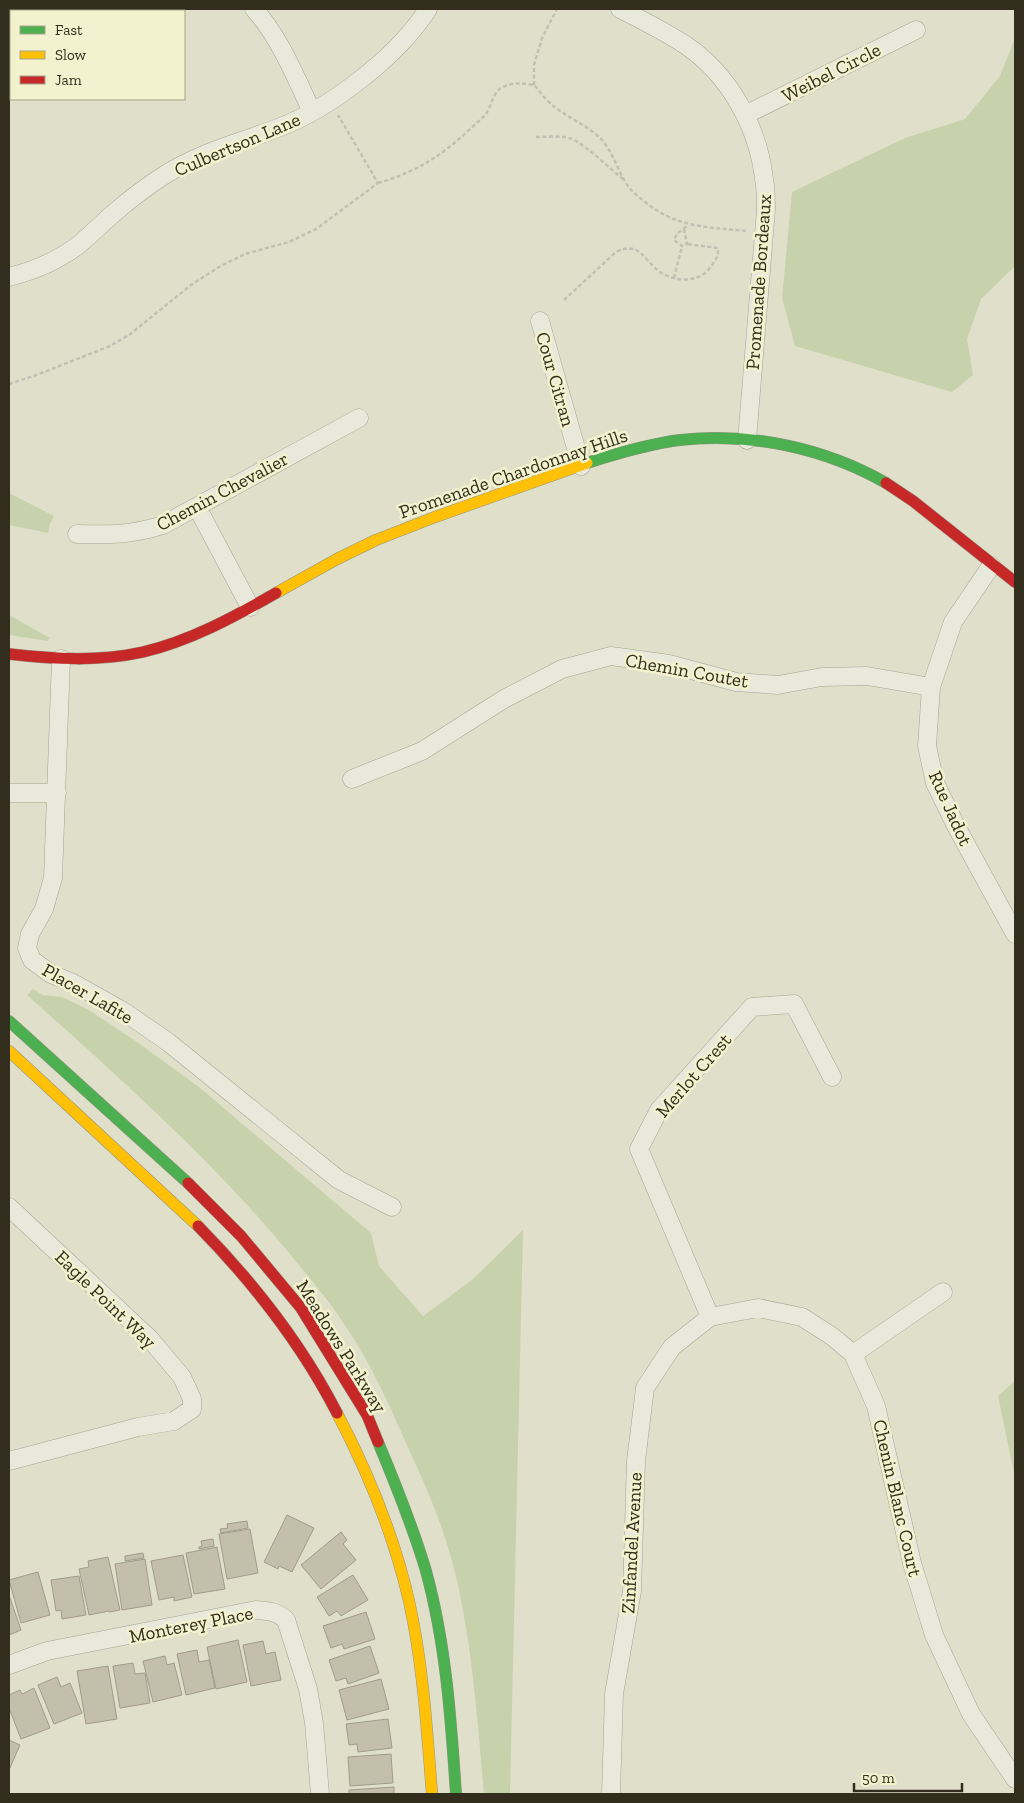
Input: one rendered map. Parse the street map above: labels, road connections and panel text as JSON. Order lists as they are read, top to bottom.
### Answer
{
  "streets": {
    "main road": ["Promenade Chardonnay Hills", "Meadows Parkway"],
    "street": [
      "Weibel Circle",
      "Culbertson Lane",
      "Promenade Bordeaux",
      "Cour Citran",
      "Chemin Chevalier",
      "Chemin Coutet",
      "Rue Jadot",
      "Placer Lafite",
      "Merlot Crest",
      "Eagle Point Way",
      "Chenin Blanc Court",
      "Zinfandel Avenue",
      "Monterey Place"
    ]
  },
  "crossings": [
    ["Weibel Circle", "Promenade Bordeaux"],
    ["Promenade Bordeaux", "Promenade Chardonnay Hills"],
    ["Cour Citran", "Promenade Chardonnay Hills"],
    ["Promenade Chardonnay Hills", "Rue Jadot"],
    ["Promenade Chardonnay Hills", "Placer Lafite"],
    ["Chemin Coutet", "Rue Jadot"],
    ["Merlot Crest", "Chenin Blanc Court"],
    ["Merlot Crest", "Zinfandel Avenue"],
    ["Chenin Blanc Court", "Zinfandel Avenue"]
  ],
  "legend": ["Fast", "Slow", "Jam"],
  "scale_bar": "50 m"
}
